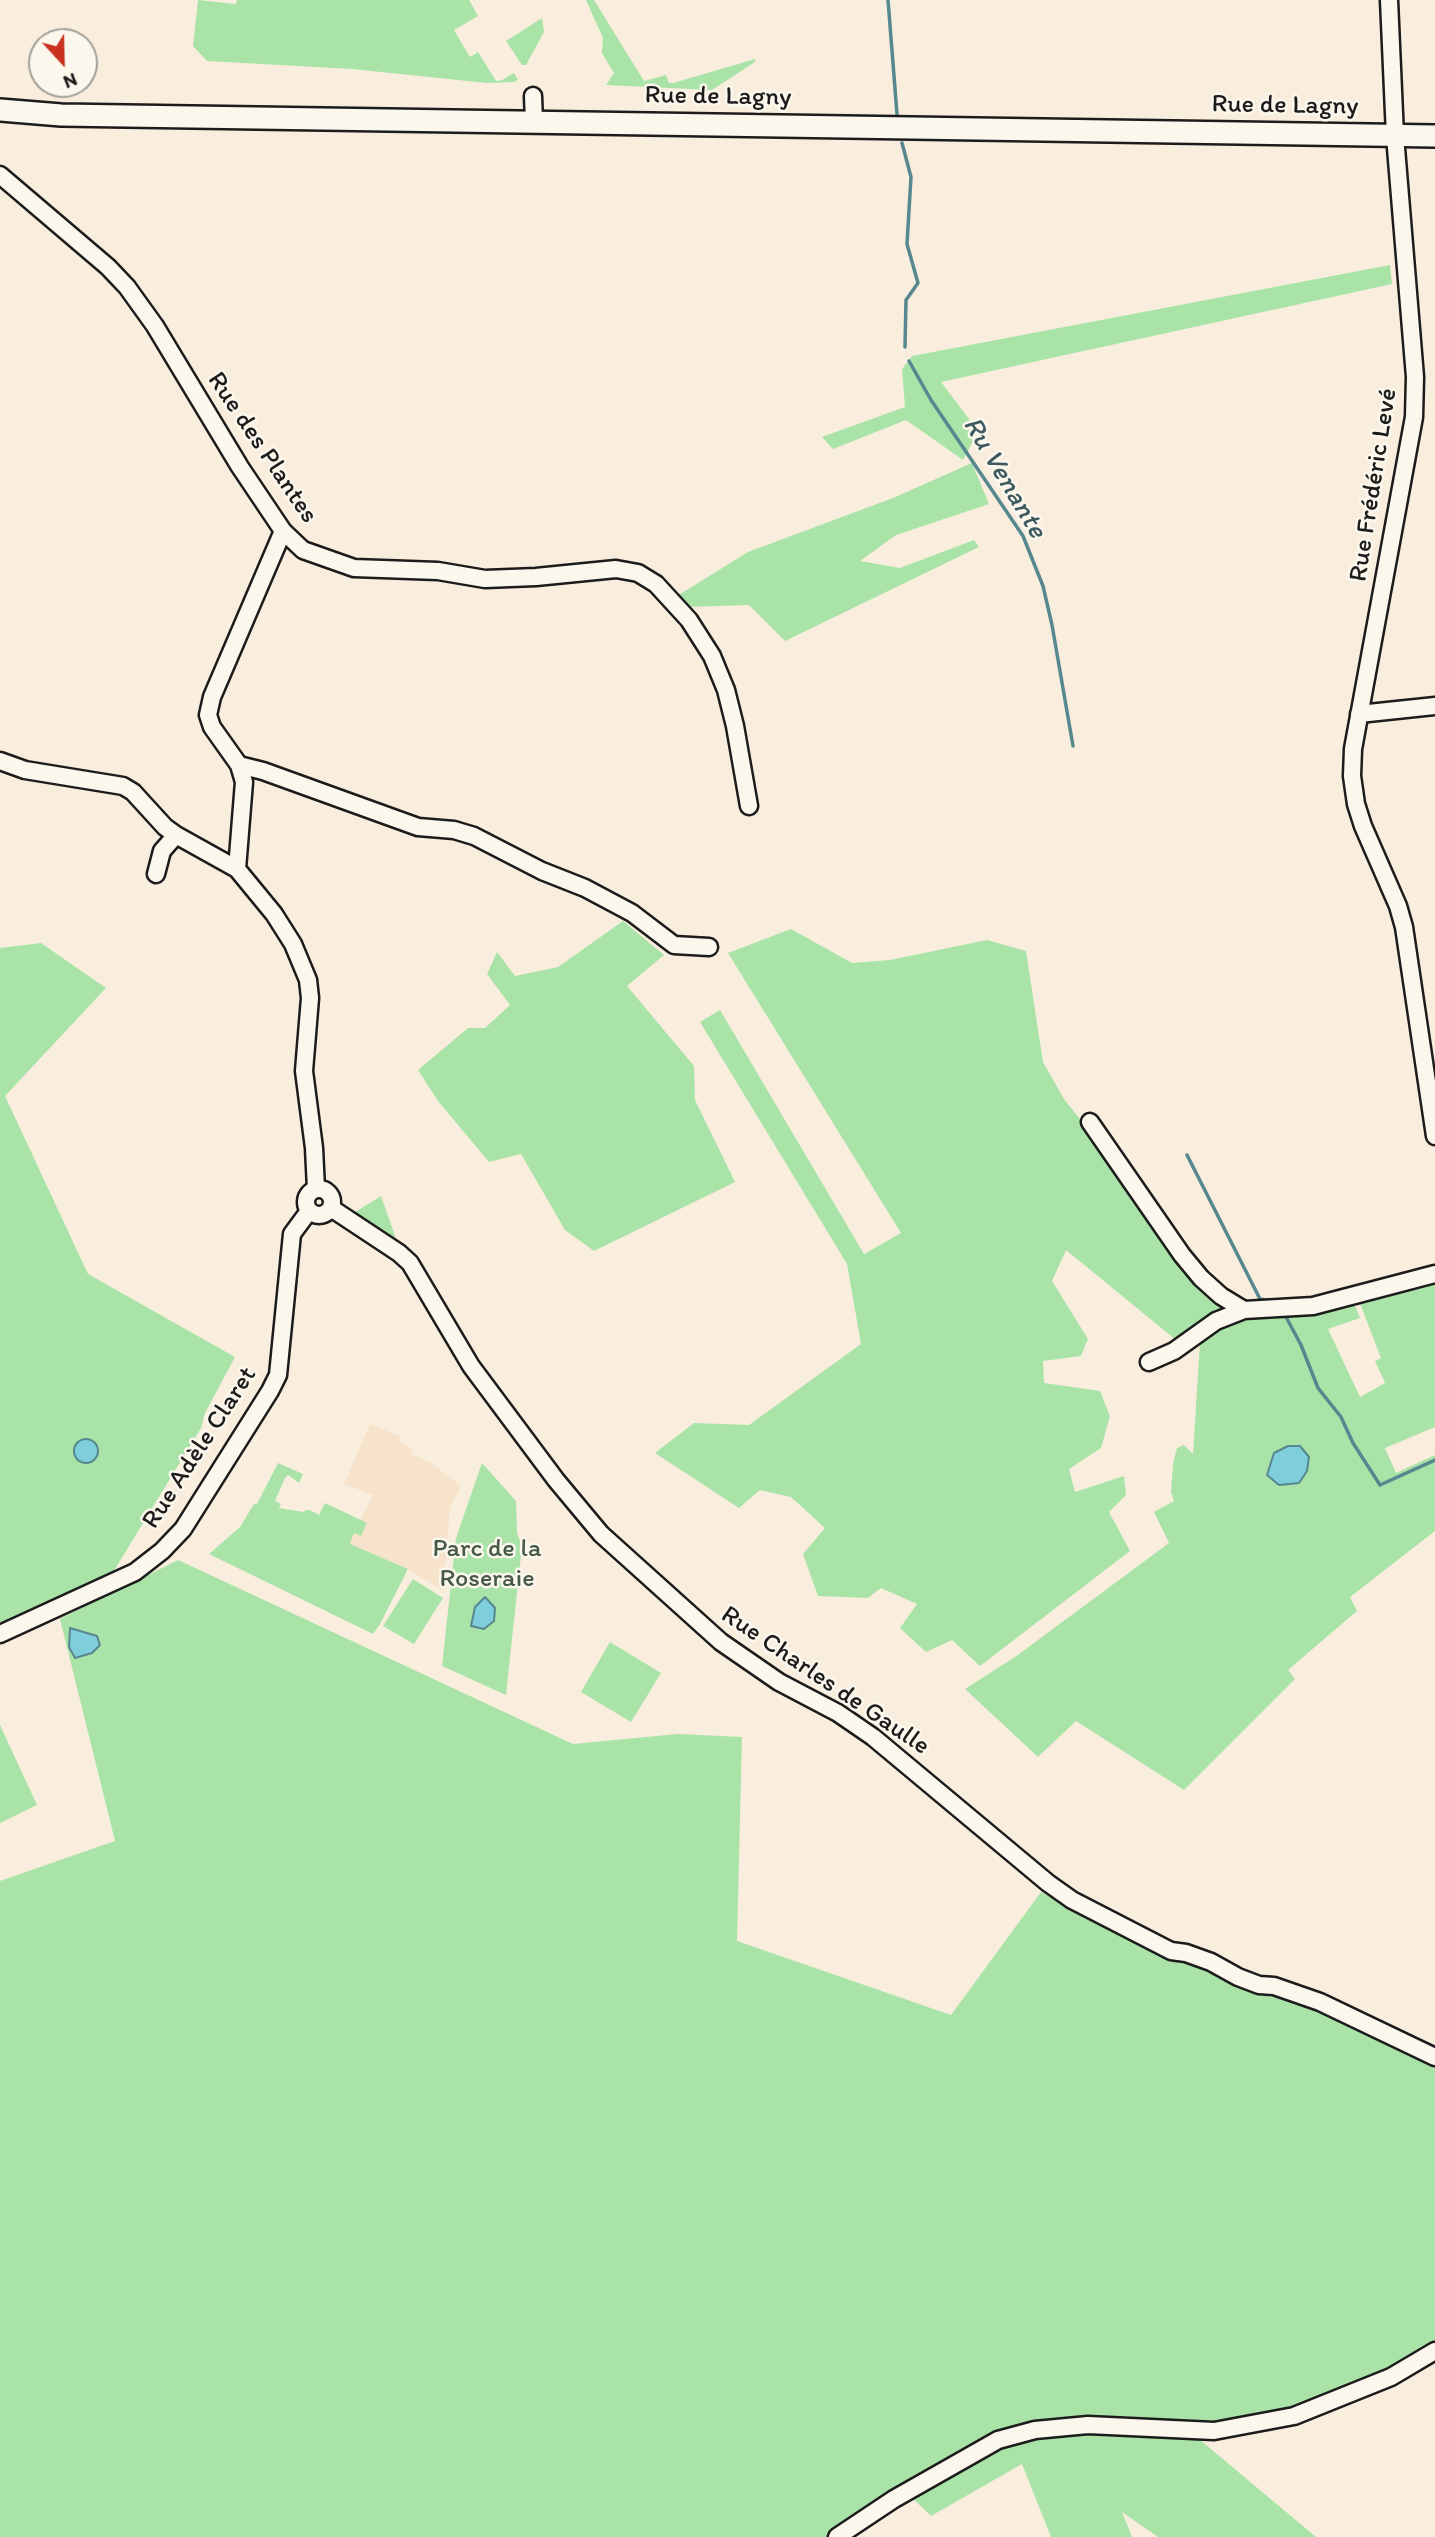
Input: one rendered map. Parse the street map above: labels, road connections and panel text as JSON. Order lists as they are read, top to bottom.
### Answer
{
  "streets": {
    "main road": ["Rue de Lagny"],
    "street": [
      "Rue des Plantes",
      "Rue Frédéric Levé",
      "Rue Adèle Claret",
      "Rue Charles de Gaulle"
    ]
  },
  "crossings": [
    ["Rue de Lagny", "Rue Frédéric Levé"],
    ["Rue Adèle Claret", "Rue Charles de Gaulle"]
  ],
  "water": ["Ru Venante"],
  "parks": ["Parc de la Roseraie"],
  "north": "bottom"
}
